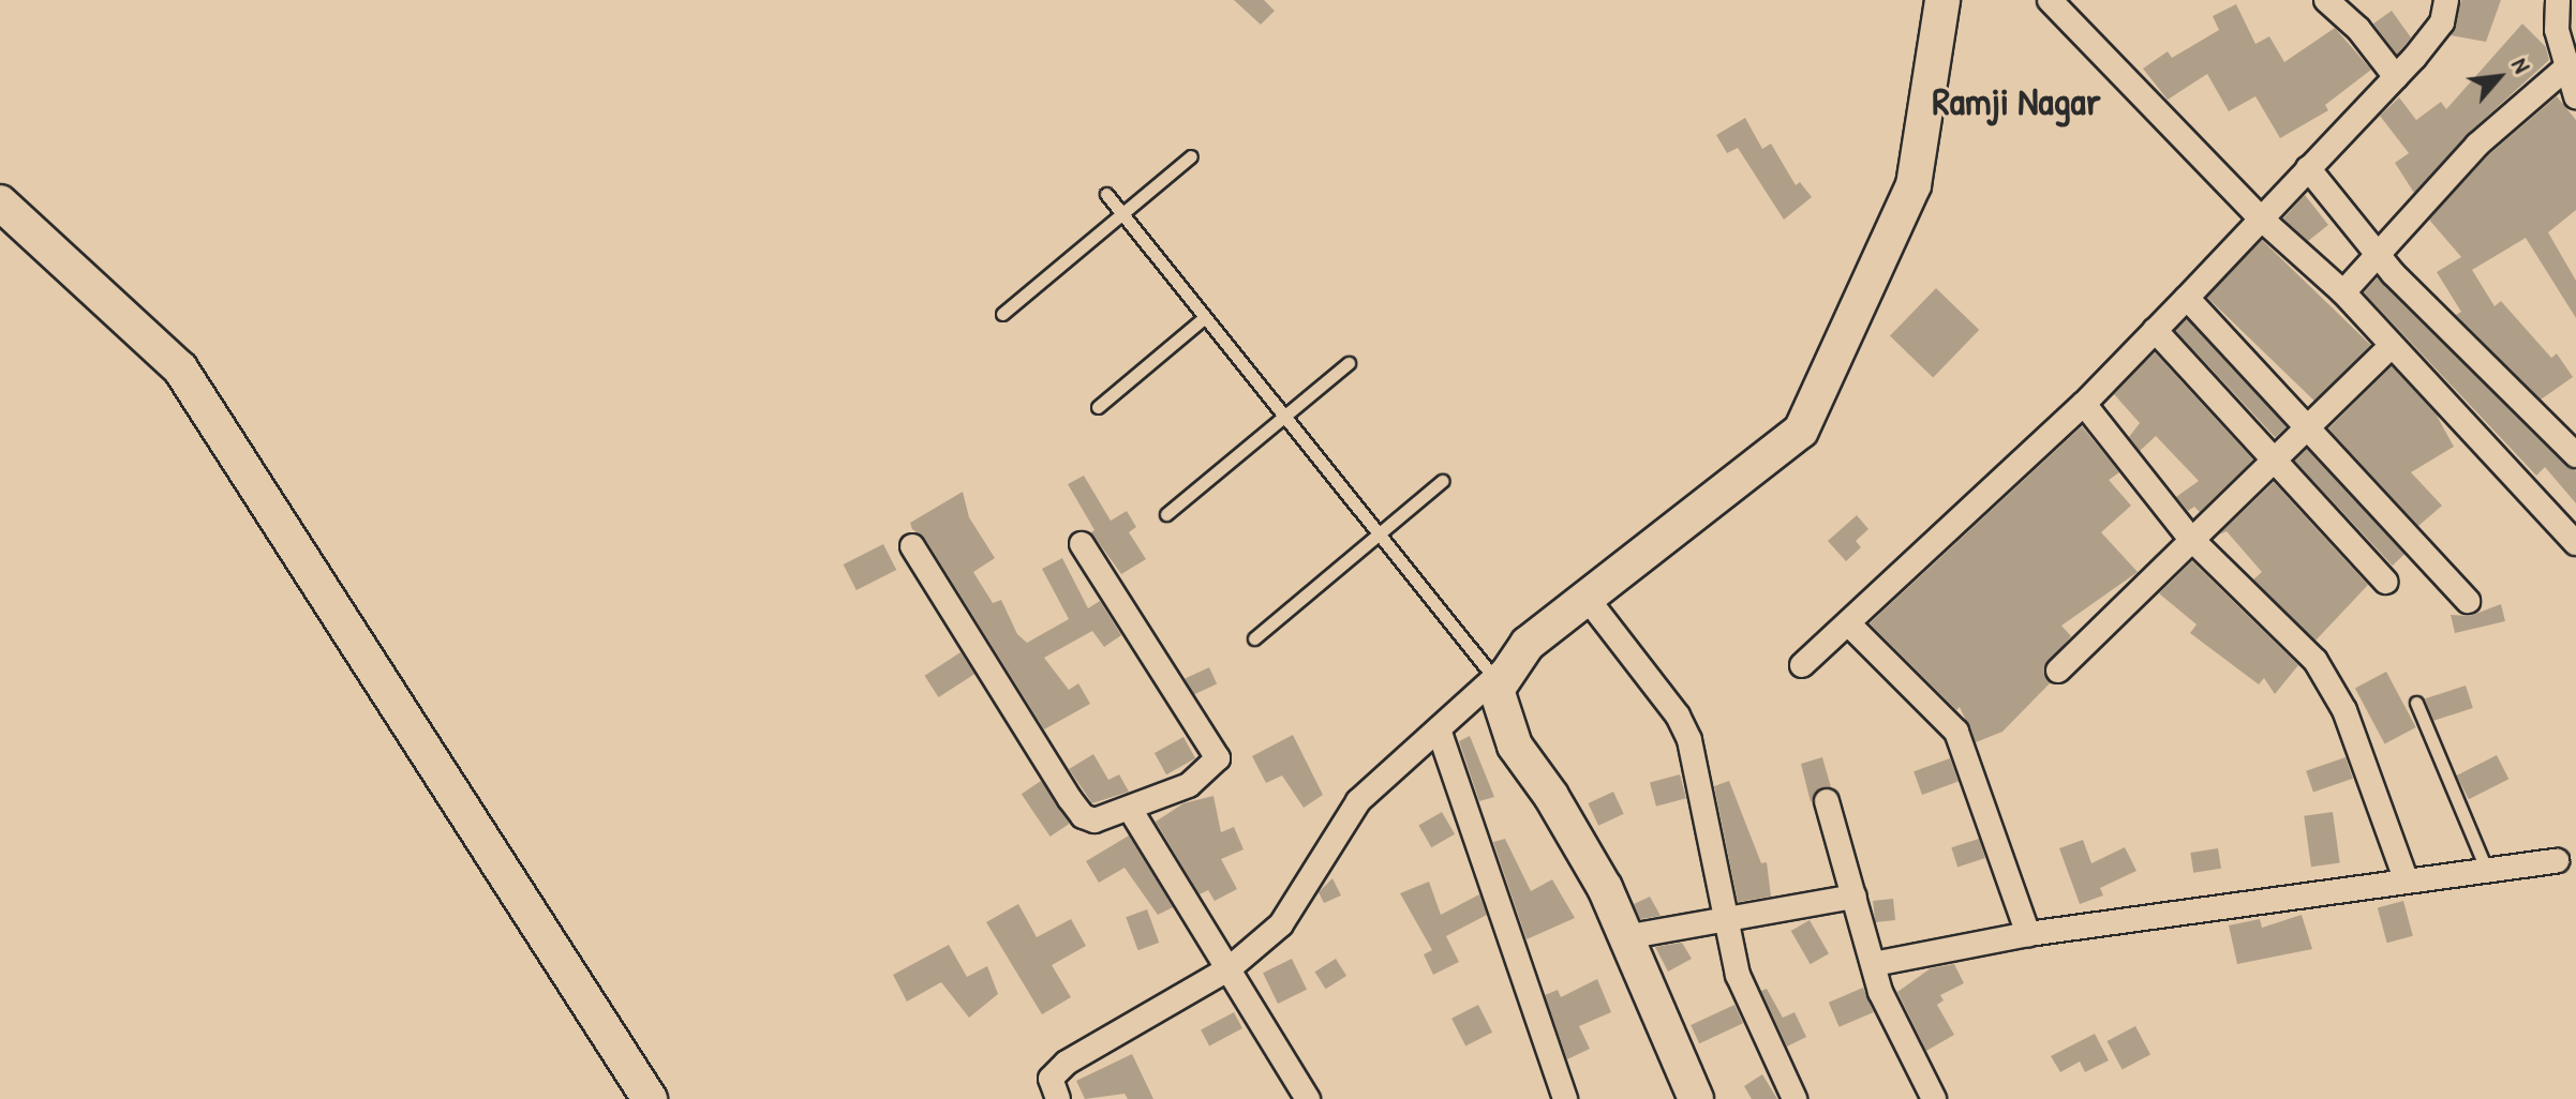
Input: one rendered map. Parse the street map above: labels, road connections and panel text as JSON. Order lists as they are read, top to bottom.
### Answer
{
  "districts": ["Ramji Nagar"],
  "north": "top right"
}
